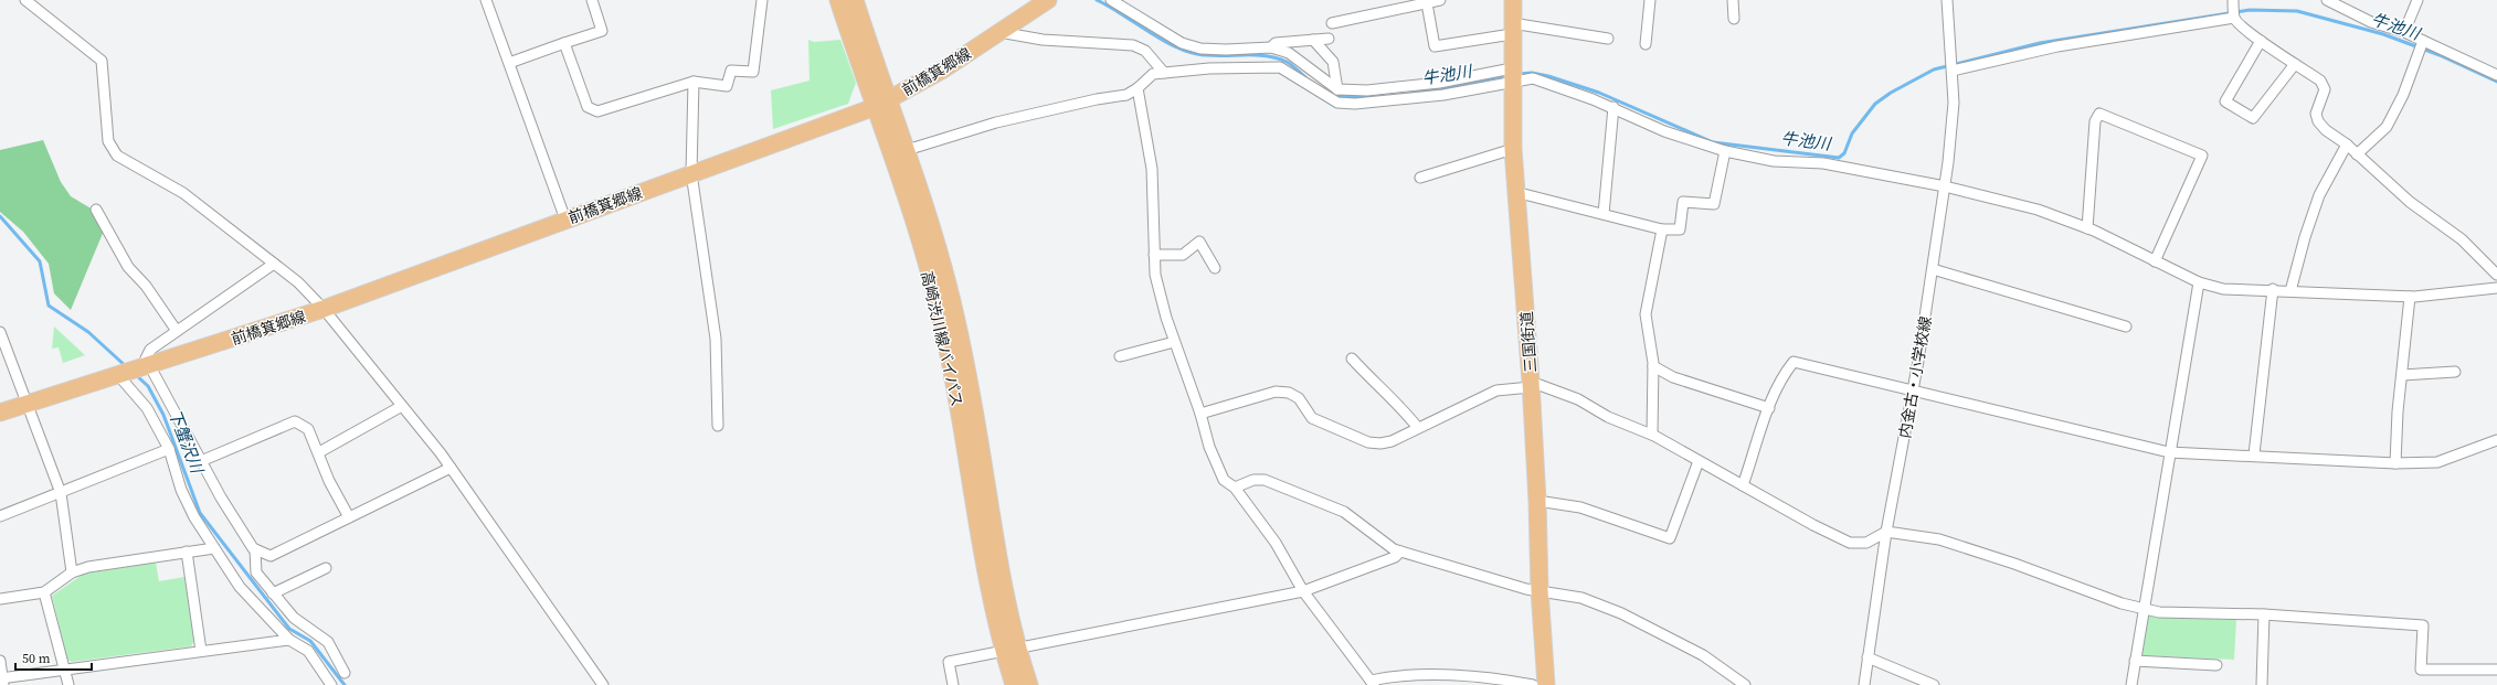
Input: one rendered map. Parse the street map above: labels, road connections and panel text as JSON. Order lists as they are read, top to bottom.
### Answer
{
  "streets": {
    "main road": ["前橋箕郷線", "高崎渋川線バイパス", "三国街道"],
    "street": ["内金古・小学校線"]
  },
  "crossings": [
    ["前橋箕郷線", "高崎渋川線バイパス"]
  ],
  "water": ["牛池川", "下蟹沢川"],
  "scale_bar": "50 m"
}
